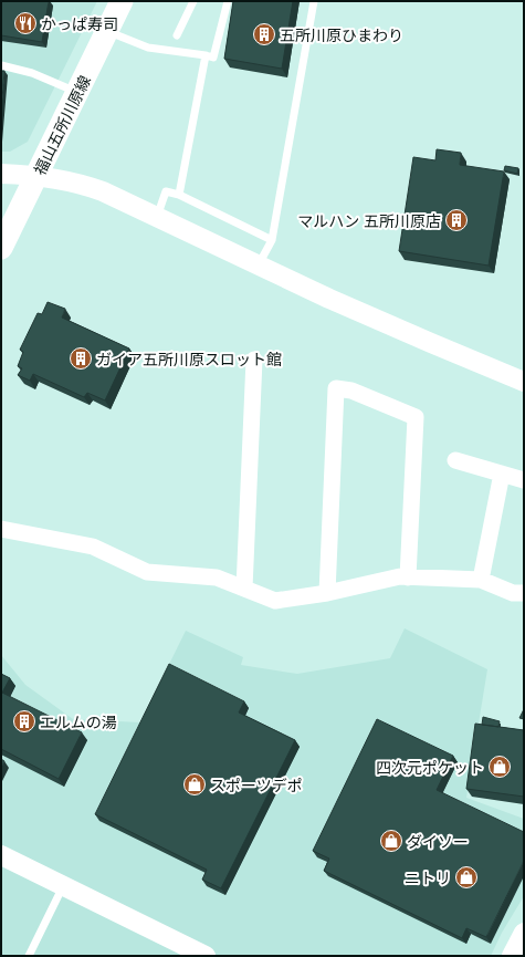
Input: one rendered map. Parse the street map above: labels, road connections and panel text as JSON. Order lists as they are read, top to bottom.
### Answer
{
  "streets": {
    "main road": ["福山五所川原線"]
  },
  "places": {
    "restaurant": ["かっぱ寿司"],
    "building": [
      "五所川原ひまわり",
      "マルハン 五所川原店",
      "ガイア五所川原スロット館",
      "エルムの湯"
    ],
    "shop": [
      "四次元ポケット",
      "スポーツデポ",
      "ダイソー",
      "ニトリ"
    ]
  }
}
